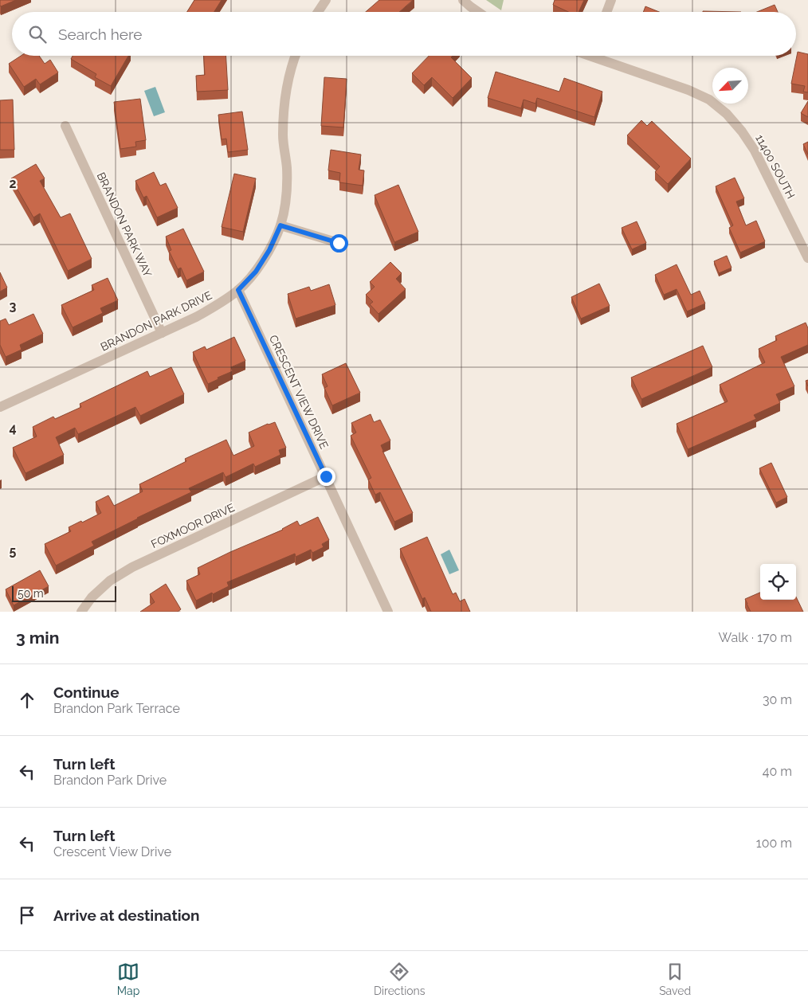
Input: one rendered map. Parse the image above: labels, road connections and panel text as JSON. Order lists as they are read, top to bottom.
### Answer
{
  "streets": {
    "street": [
      "11400 SOUTH",
      "BRANDON PARK WAY",
      "BRANDON PARK DRIVE",
      "CRESCENT VIEW DRIVE",
      "FOXMOOR DRIVE"
    ]
  },
  "crossings": [
    ["BRANDON PARK WAY", "BRANDON PARK DRIVE"],
    ["BRANDON PARK DRIVE", "CRESCENT VIEW DRIVE"],
    ["CRESCENT VIEW DRIVE", "FOXMOOR DRIVE"]
  ],
  "scale_bar": "50 m",
  "north": "bottom left",
  "page": {
    "search": "Search here",
    "scale": "50 m",
    "heading": ["3 min", "Walk · 170 m"],
    "list": [
      ["Continue", "Brandon Park Terrace", "30 m"],
      ["Turn left", "Brandon Park Drive", "40 m"],
      ["Turn left", "Crescent View Drive", "100 m"],
      "Arrive at destination"
    ],
    "nav": ["Map", "Directions", "Saved"]
  },
  "grid": {
    "rows": [
      "2",
      "3",
      "4",
      "5"
    ]
  }
}
